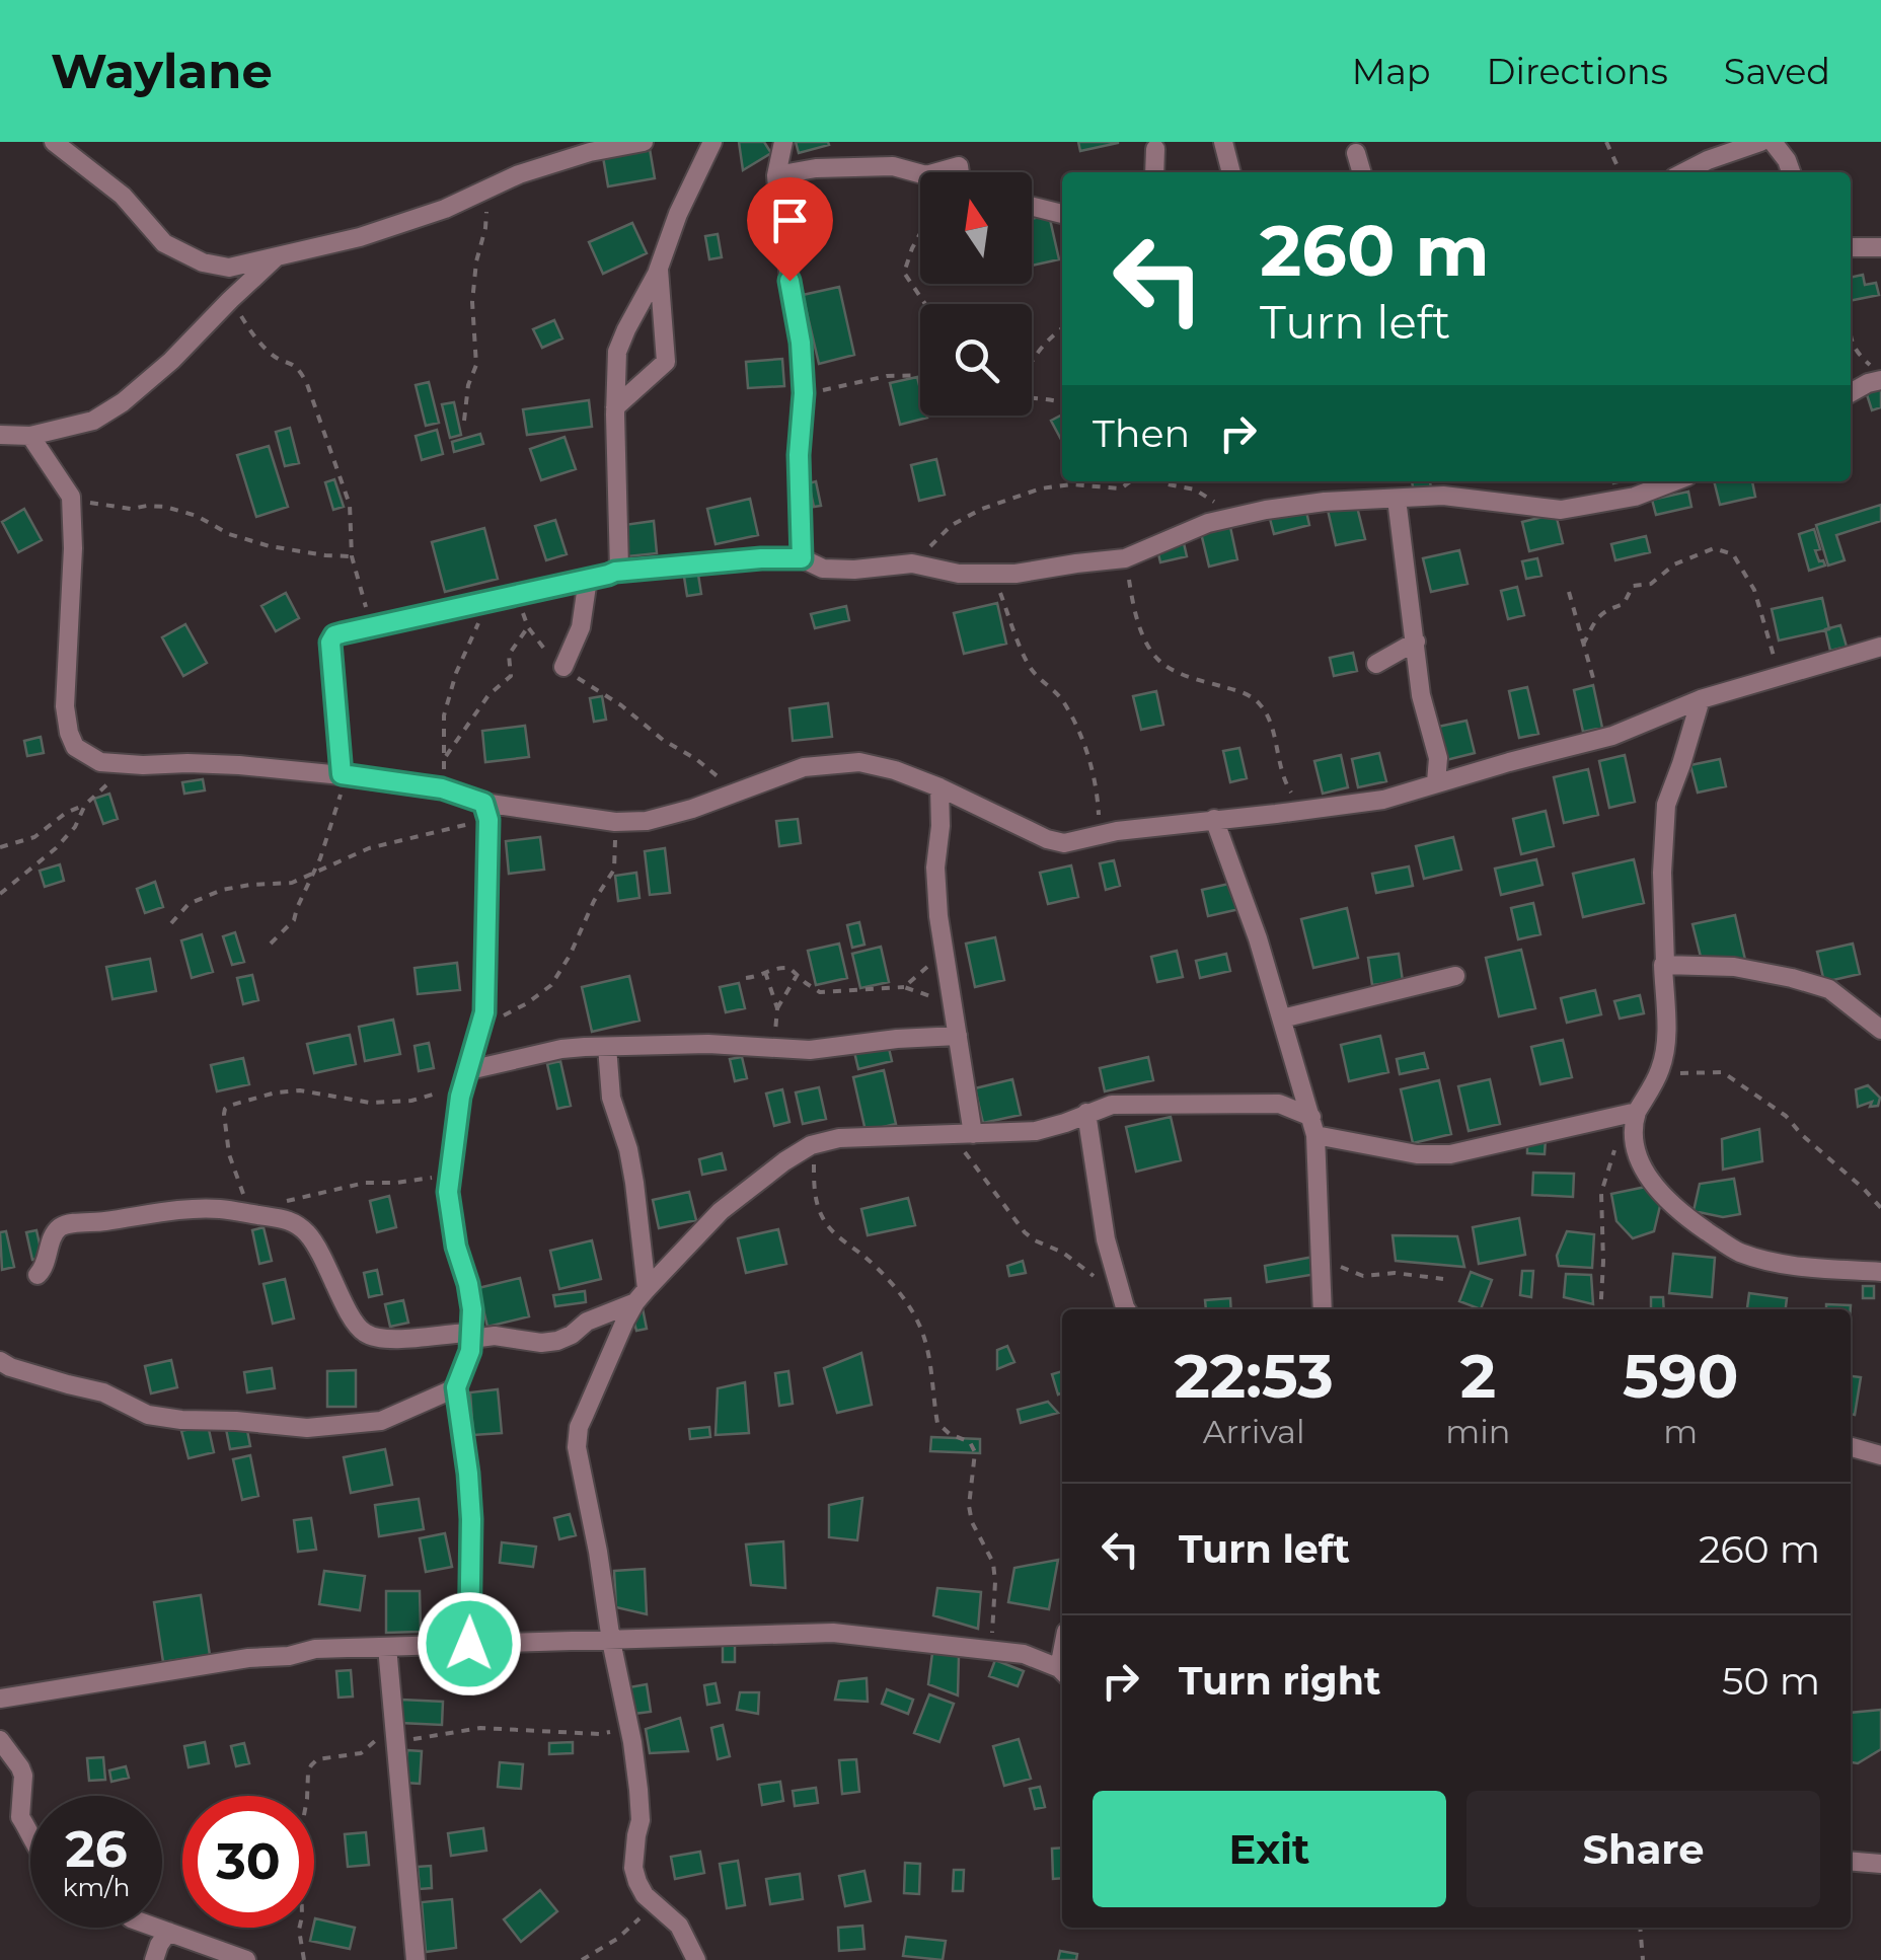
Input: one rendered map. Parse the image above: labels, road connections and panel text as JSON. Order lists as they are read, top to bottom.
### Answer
{
  "north": "top",
  "page": {
    "header": "Waylane",
    "nav": ["Map", "Directions", "Saved"],
    "turn": ["260 m", "Turn left"],
    "then": "Then",
    "eta": [
      "22:53",
      "Arrival",
      "2",
      "min",
      "590",
      "m"
    ],
    "list": [
      {
        "name": "Turn left",
        "value": "260 m"
      },
      {
        "name": "Turn right",
        "value": "50 m"
      }
    ],
    "buttons": ["Exit", "Share"],
    "speed": "26 km/h",
    "limit": "30"
  }
}
